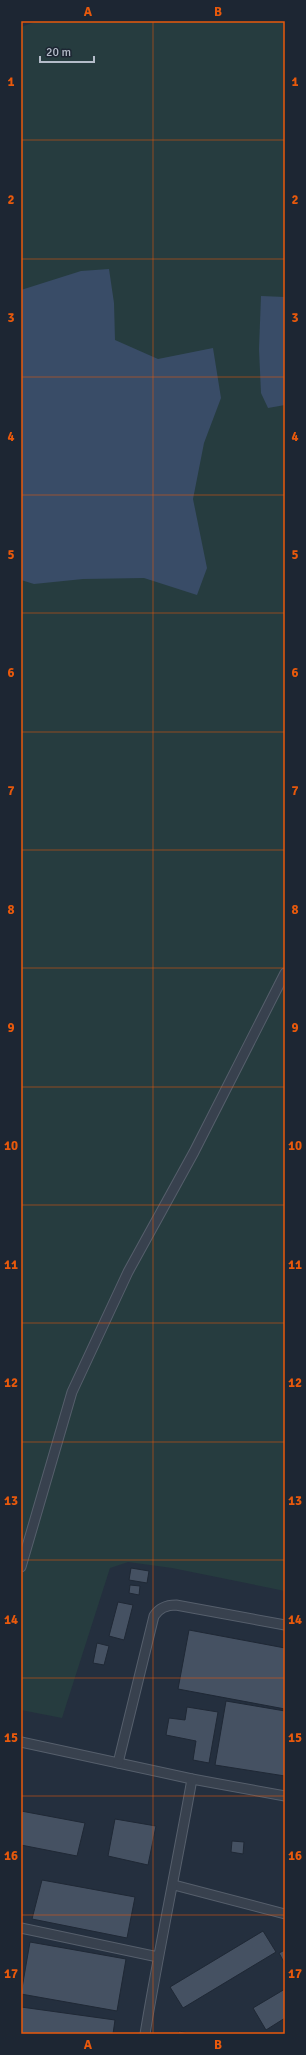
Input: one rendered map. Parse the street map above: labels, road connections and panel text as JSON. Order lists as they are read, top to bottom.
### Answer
{
  "scale_bar": "20 m",
  "grid": {
    "columns": ["A", "B"],
    "rows": [
      "1",
      "2",
      "3",
      "4",
      "5",
      "6",
      "7",
      "8",
      "9",
      "10",
      "11",
      "12",
      "13",
      "14",
      "15",
      "16",
      "17"
    ]
  }
}
